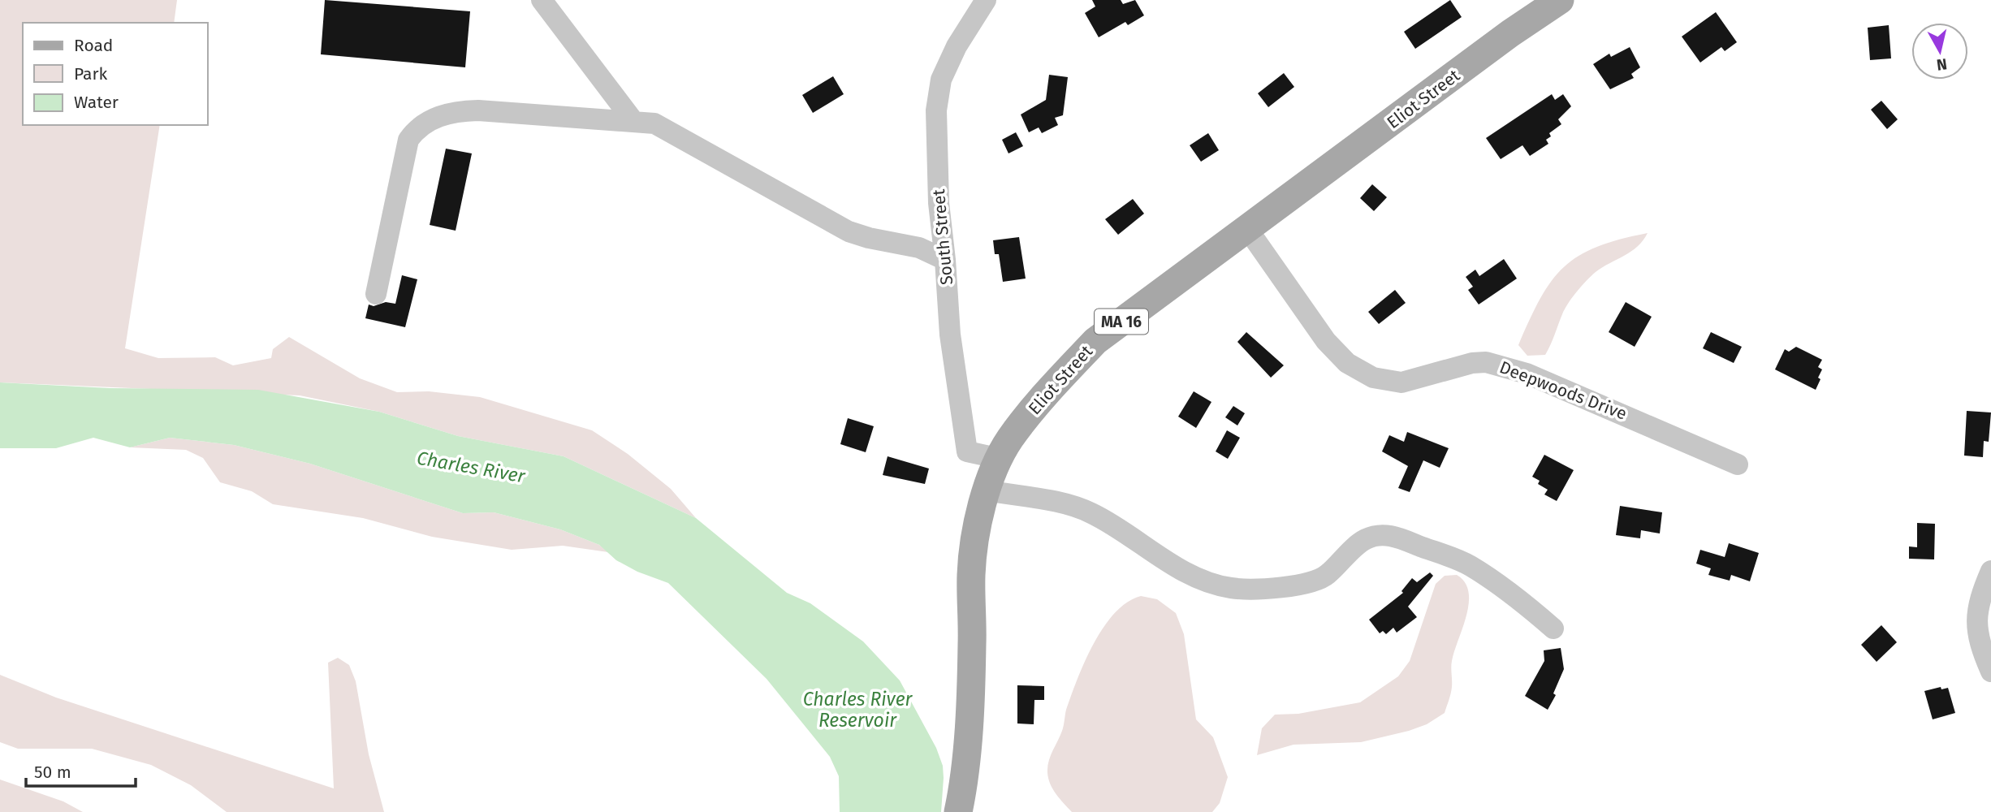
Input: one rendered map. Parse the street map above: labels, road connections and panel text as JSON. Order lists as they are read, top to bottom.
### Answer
{
  "streets": {
    "main road": ["Eliot Street", "MA 16"],
    "street": ["South Street", "Deepwoods Drive"]
  },
  "crossings": [
    ["Eliot Street", "South Street"],
    ["Eliot Street", "Deepwoods Drive"]
  ],
  "water": ["Charles River", "Charles River Reservoir"],
  "legend": ["Road", "Park", "Water"],
  "scale_bar": "50 m",
  "north": "bottom"
}
